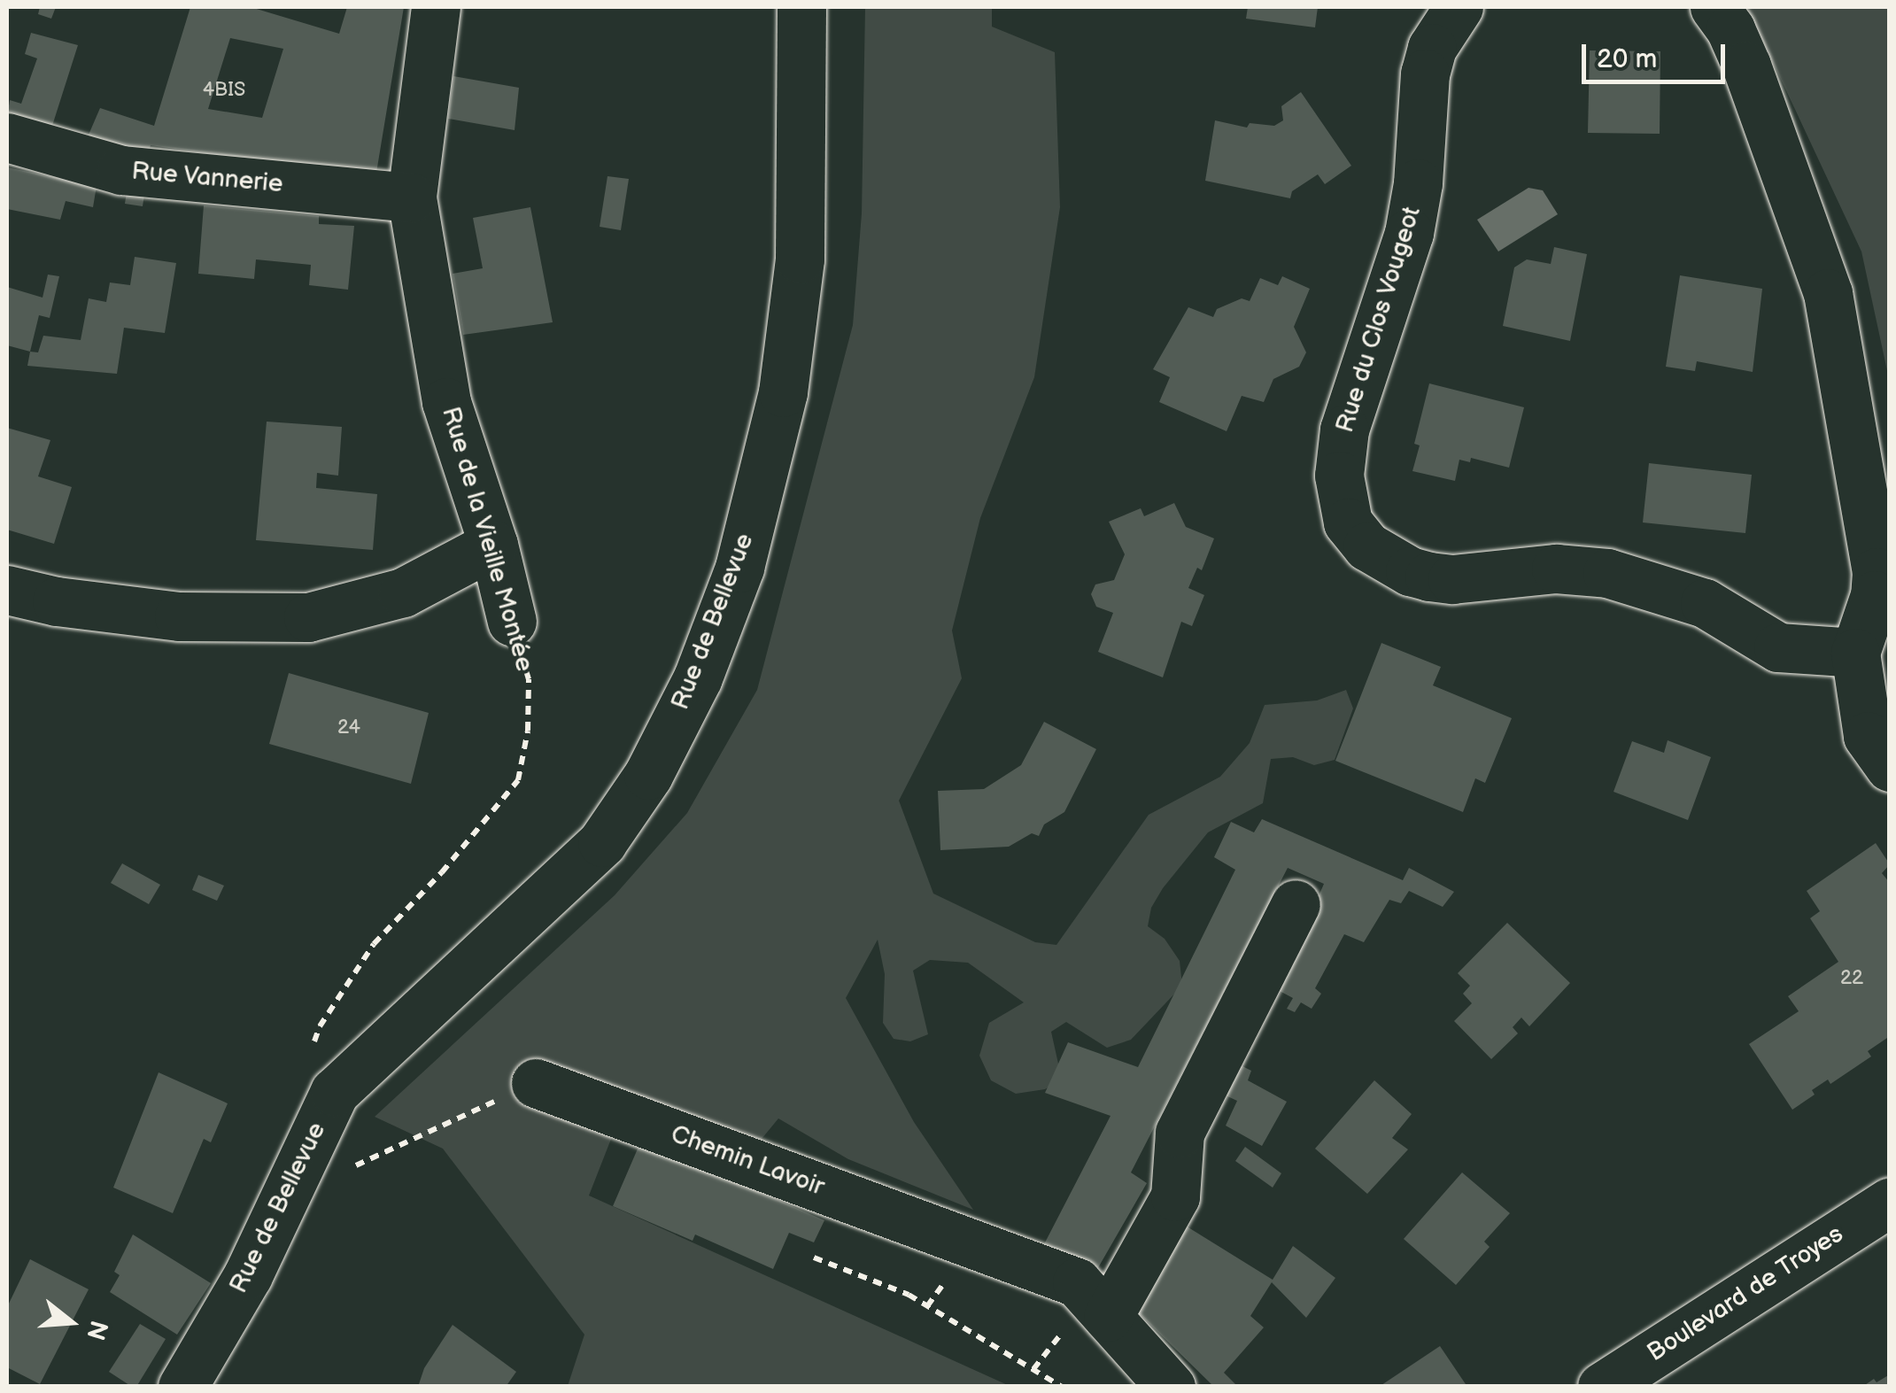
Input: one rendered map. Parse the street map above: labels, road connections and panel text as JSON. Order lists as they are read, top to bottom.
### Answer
{
  "streets": {
    "street": [
      "Rue Vannerie",
      "Rue du Clos Vougeot",
      "Rue de la Vieille Montée",
      "Rue de Bellevue",
      "Chemin Lavoir",
      "Boulevard de Troyes"
    ]
  },
  "crossings": [
    ["Rue Vannerie", "Rue de la Vieille Montée"]
  ],
  "house_numbers": ["4BIS", "24", "22"],
  "scale_bar": "20 m",
  "north": "right"
}
